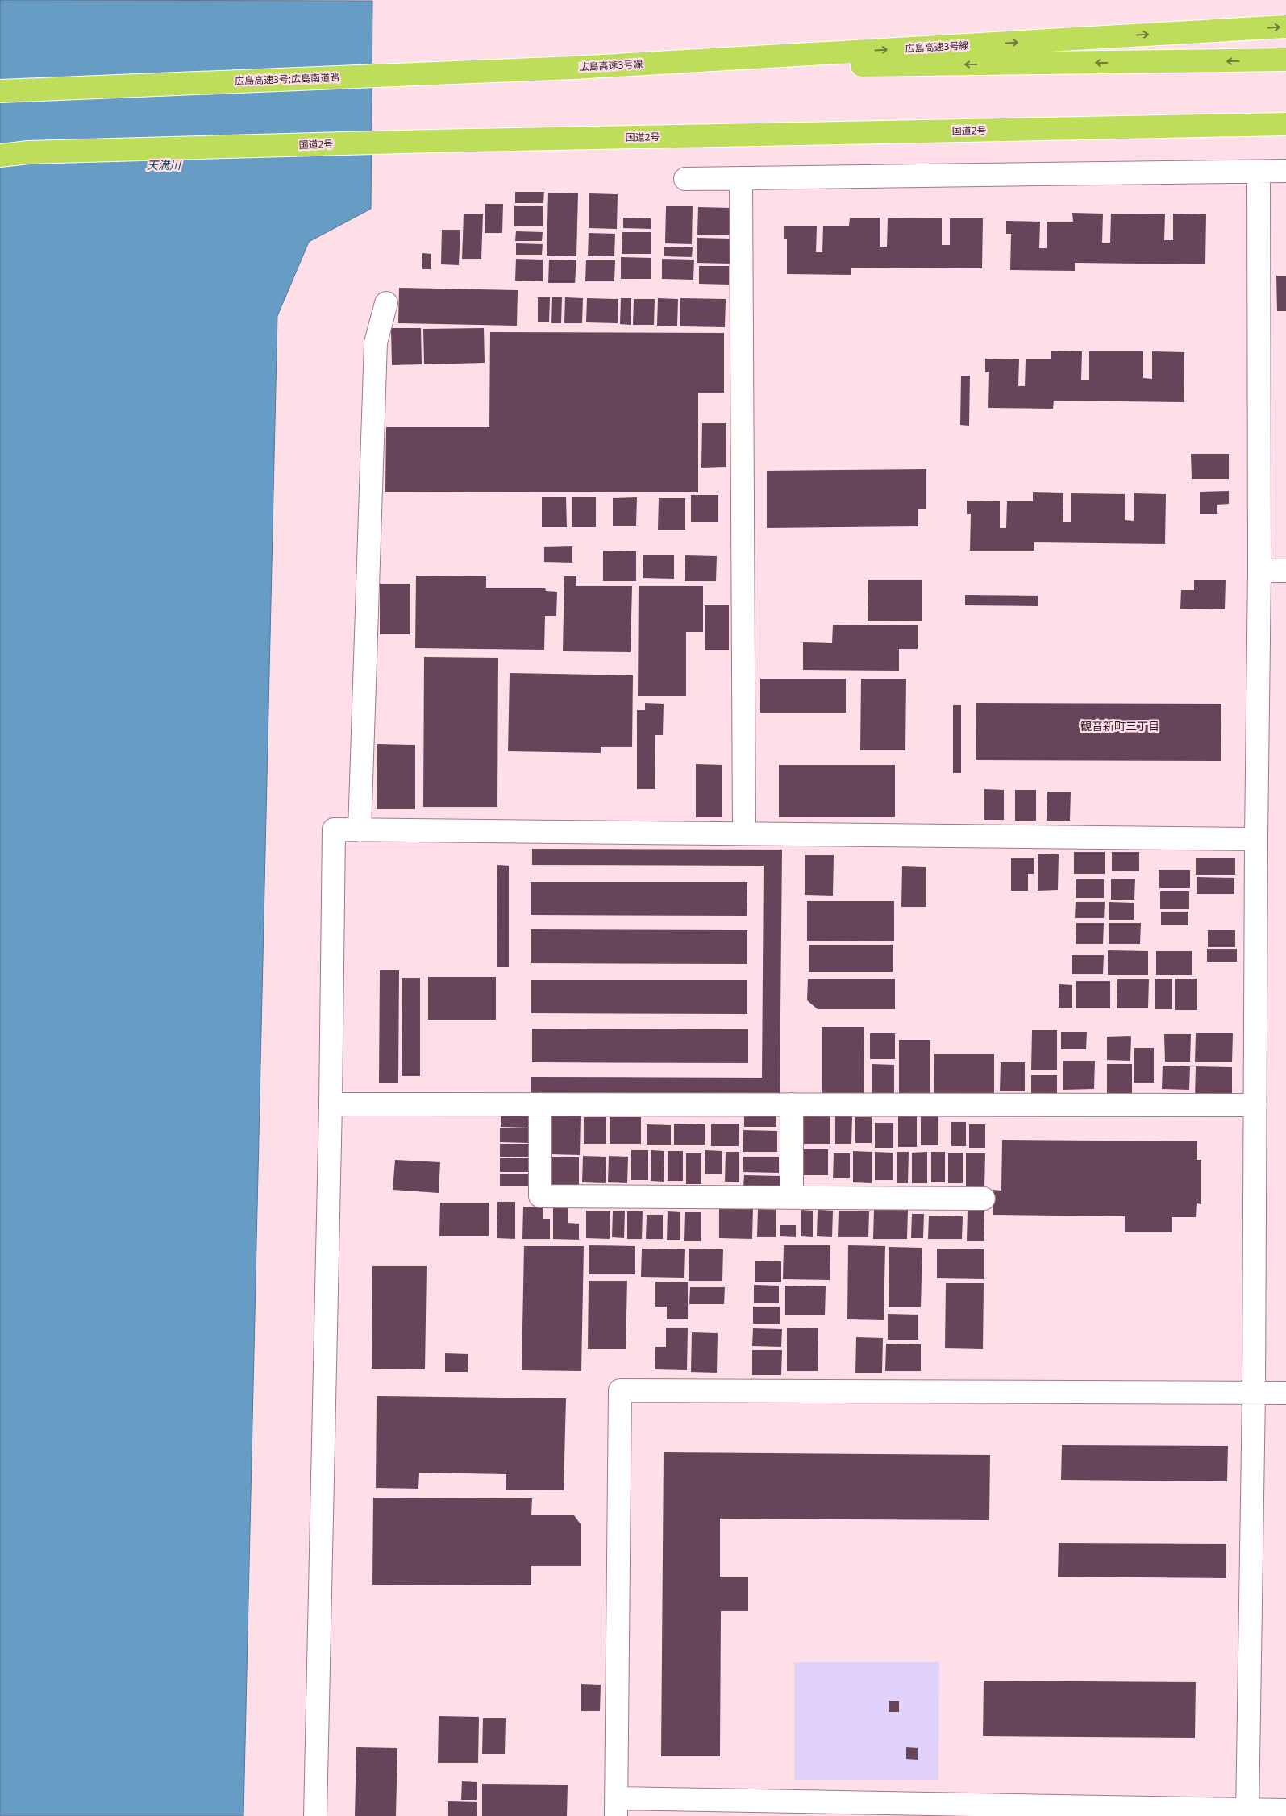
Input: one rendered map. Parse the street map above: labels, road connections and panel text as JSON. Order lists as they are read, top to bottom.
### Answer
{
  "streets": {
    "highway": ["広島高速3号線", "広島高速3号;広島南道路", "国道2号"]
  },
  "crossings": [
    ["広島高速3号線", "広島高速3号;広島南道路"]
  ],
  "districts": ["観音新町三丁目"],
  "water": ["天満川"]
}
